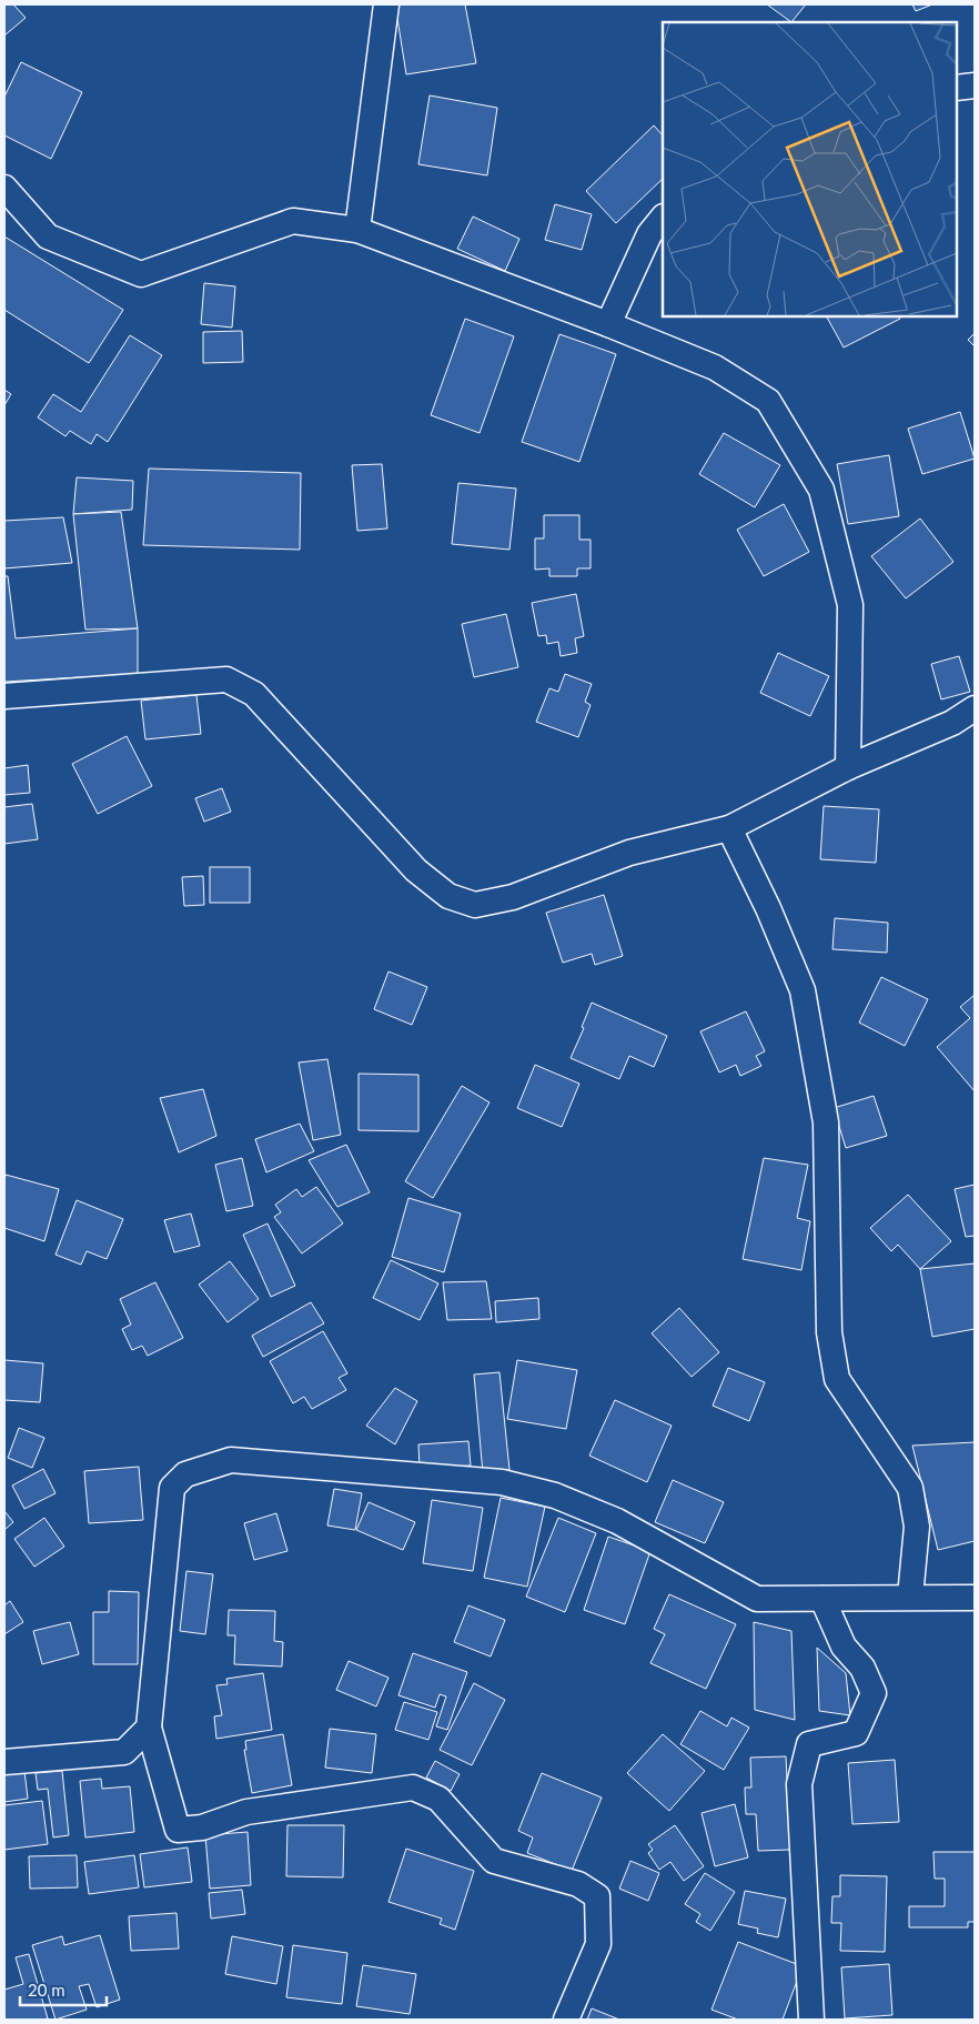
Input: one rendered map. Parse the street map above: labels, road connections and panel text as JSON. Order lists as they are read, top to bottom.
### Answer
{
  "scale_bar": "20 m"
}
